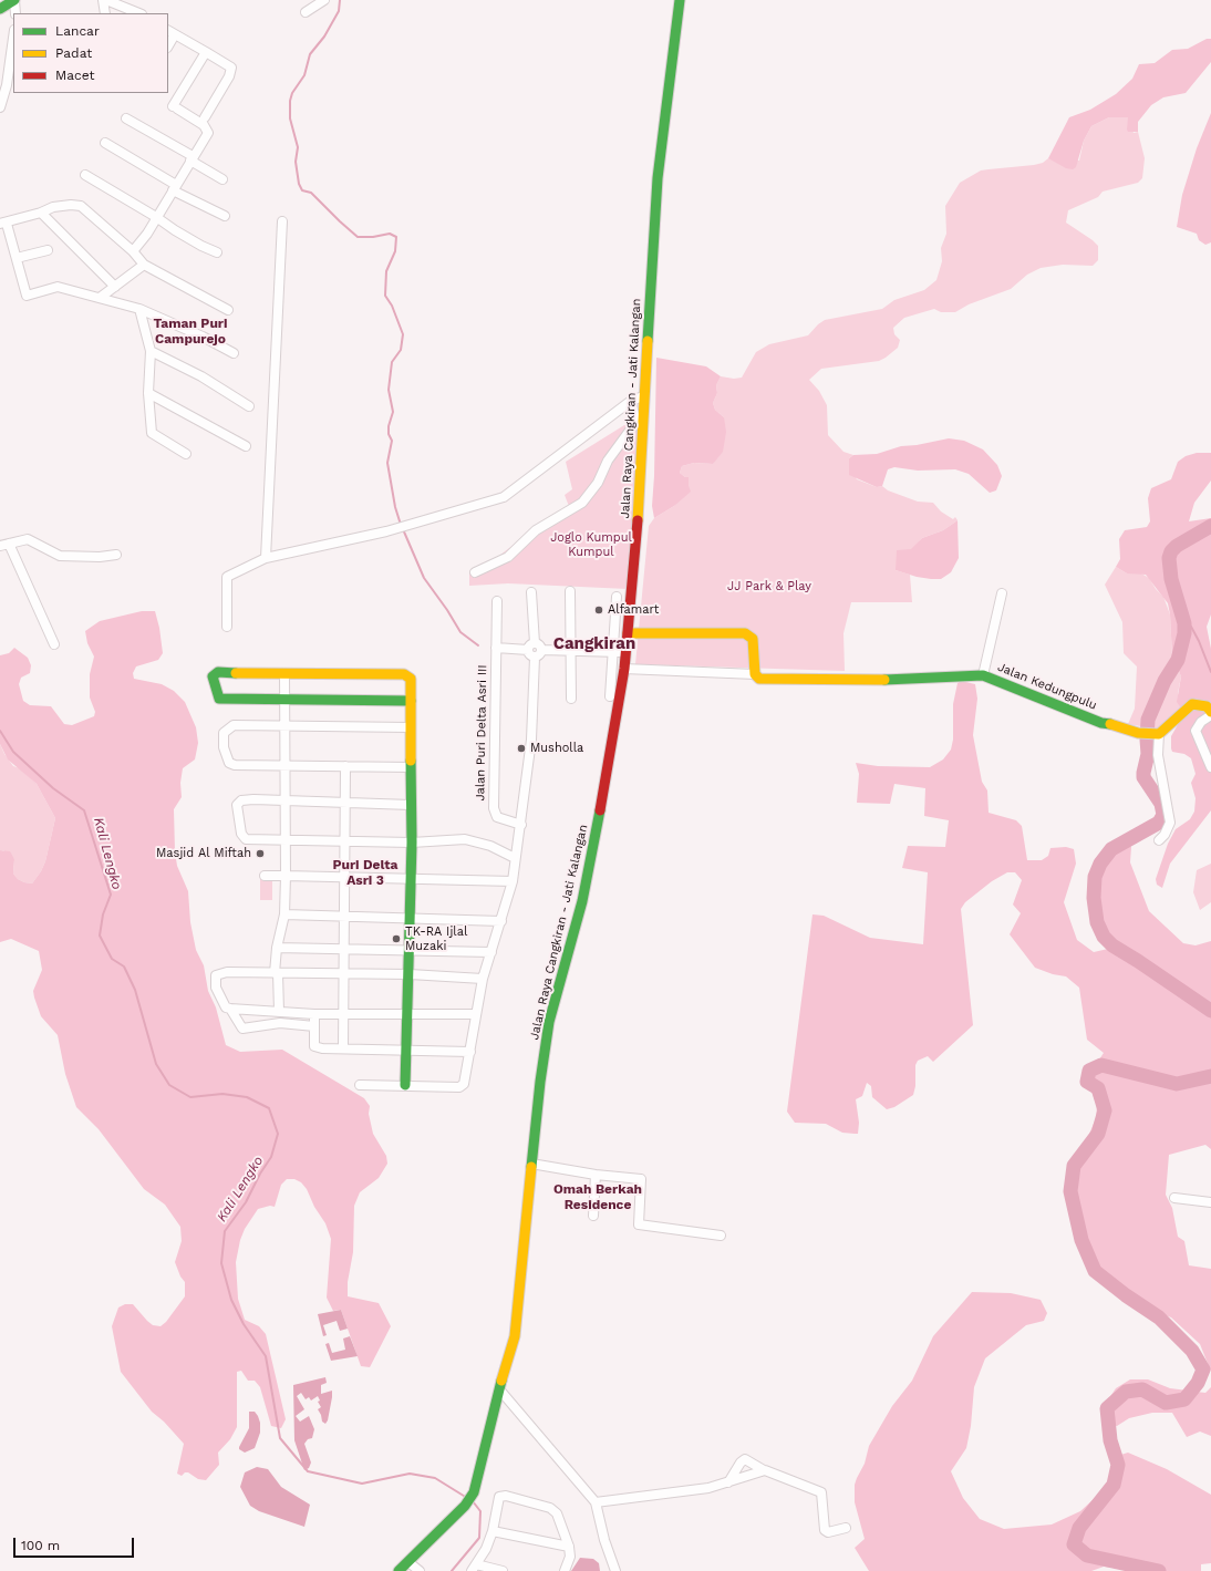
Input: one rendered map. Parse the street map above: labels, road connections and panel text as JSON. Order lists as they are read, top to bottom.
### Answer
{
  "streets": {
    "street": ["Jalan Raya Cangkiran - Jati Kalangan", "Jalan Kedungpulu", "Jalan Puri Delta Asri III"]
  },
  "districts": [
    "Taman Puri Campurejo",
    "Cangkiran",
    "Puri Delta Asri 3",
    "Omah Berkah Residence"
  ],
  "water": ["Kali Lengko"],
  "parks": ["Joglo Kumpul Kumpul", "JJ Park & Play"],
  "places": [
    "Alfamart",
    "Musholla",
    "Masjid Al Miftah",
    "TK-RA Ijlal Muzaki"
  ],
  "legend": ["Lancar", "Padat", "Macet"],
  "scale_bar": "100 m"
}
